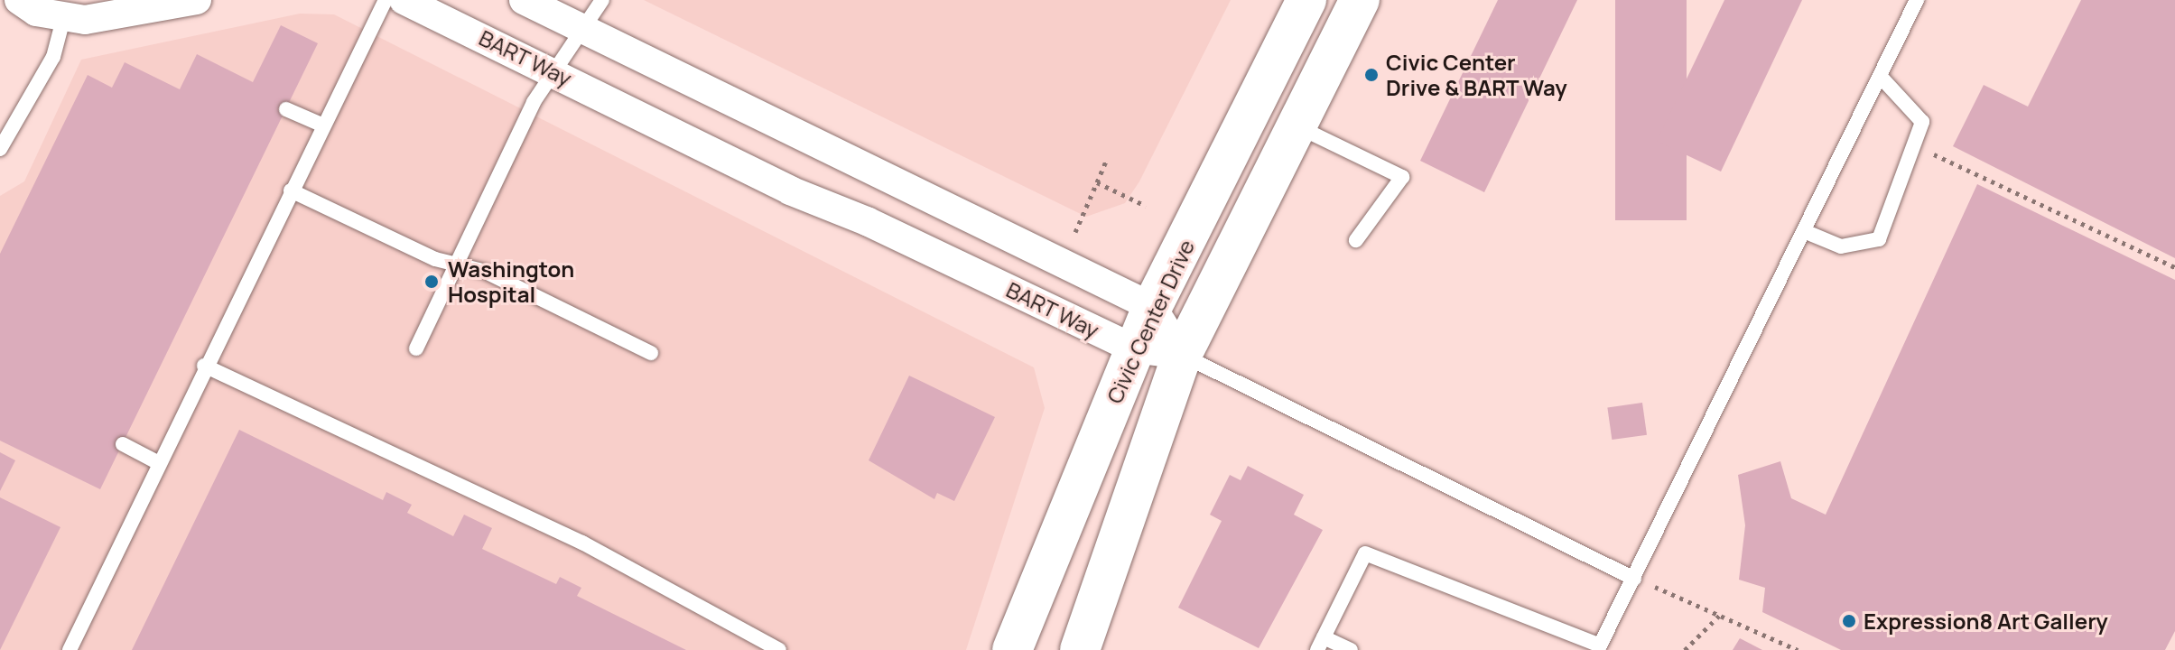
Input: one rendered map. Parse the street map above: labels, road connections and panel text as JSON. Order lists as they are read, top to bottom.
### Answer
{
  "streets": {
    "main road": ["Civic Center Drive"],
    "street": ["BART Way"]
  },
  "crossings": [
    ["BART Way", "Civic Center Drive"]
  ],
  "places": ["Civic Center Drive & BART Way", "Washington Hospital", "Expression8 Art Gallery"]
}
